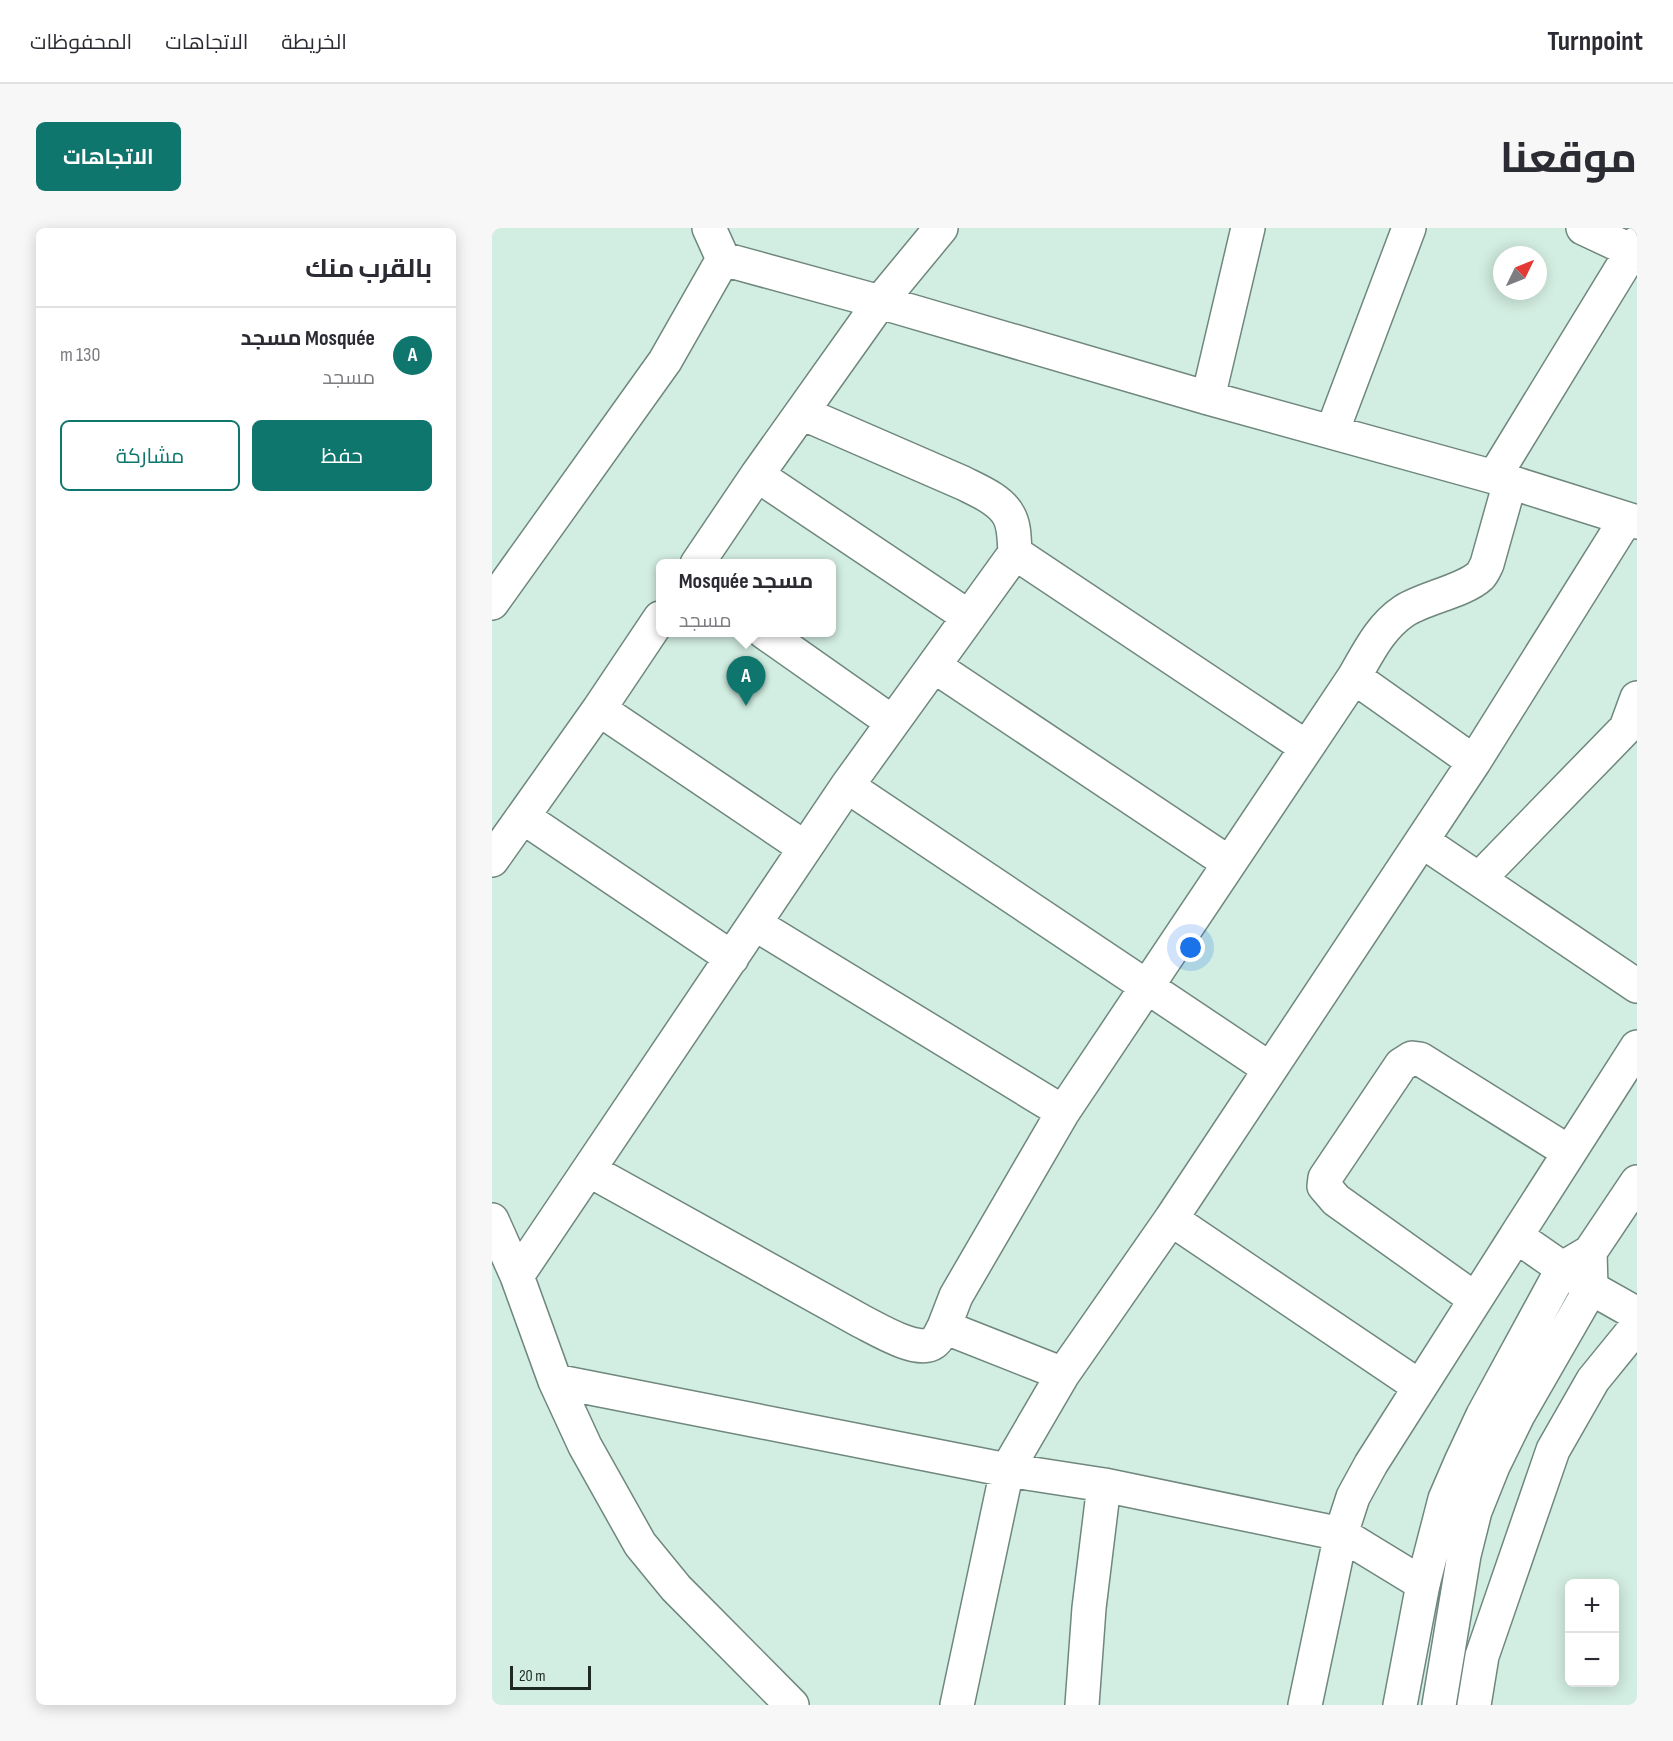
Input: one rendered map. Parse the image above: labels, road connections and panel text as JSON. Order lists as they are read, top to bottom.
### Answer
{
  "scale_bar": "20 m",
  "north": "top right",
  "page": {
    "header": "Turnpoint",
    "nav": ["الخريطة", "الاتجاهات", "المحفوظات"],
    "title": "موقعنا",
    "buttons": [
      "الاتجاهات",
      ["حفظ", "مشاركة"]
    ],
    "heading": "بالقرب منك",
    "list": [
      {
        "mark": "A",
        "name": "Mosquée مسجد",
        "note": "مسجد",
        "value": "130 m"
      }
    ],
    "popup": ["Mosquée مسجد", "مسجد"],
    "pins": "A",
    "map_buttons": ["+", "−"],
    "scale": "20 m"
  }
}
